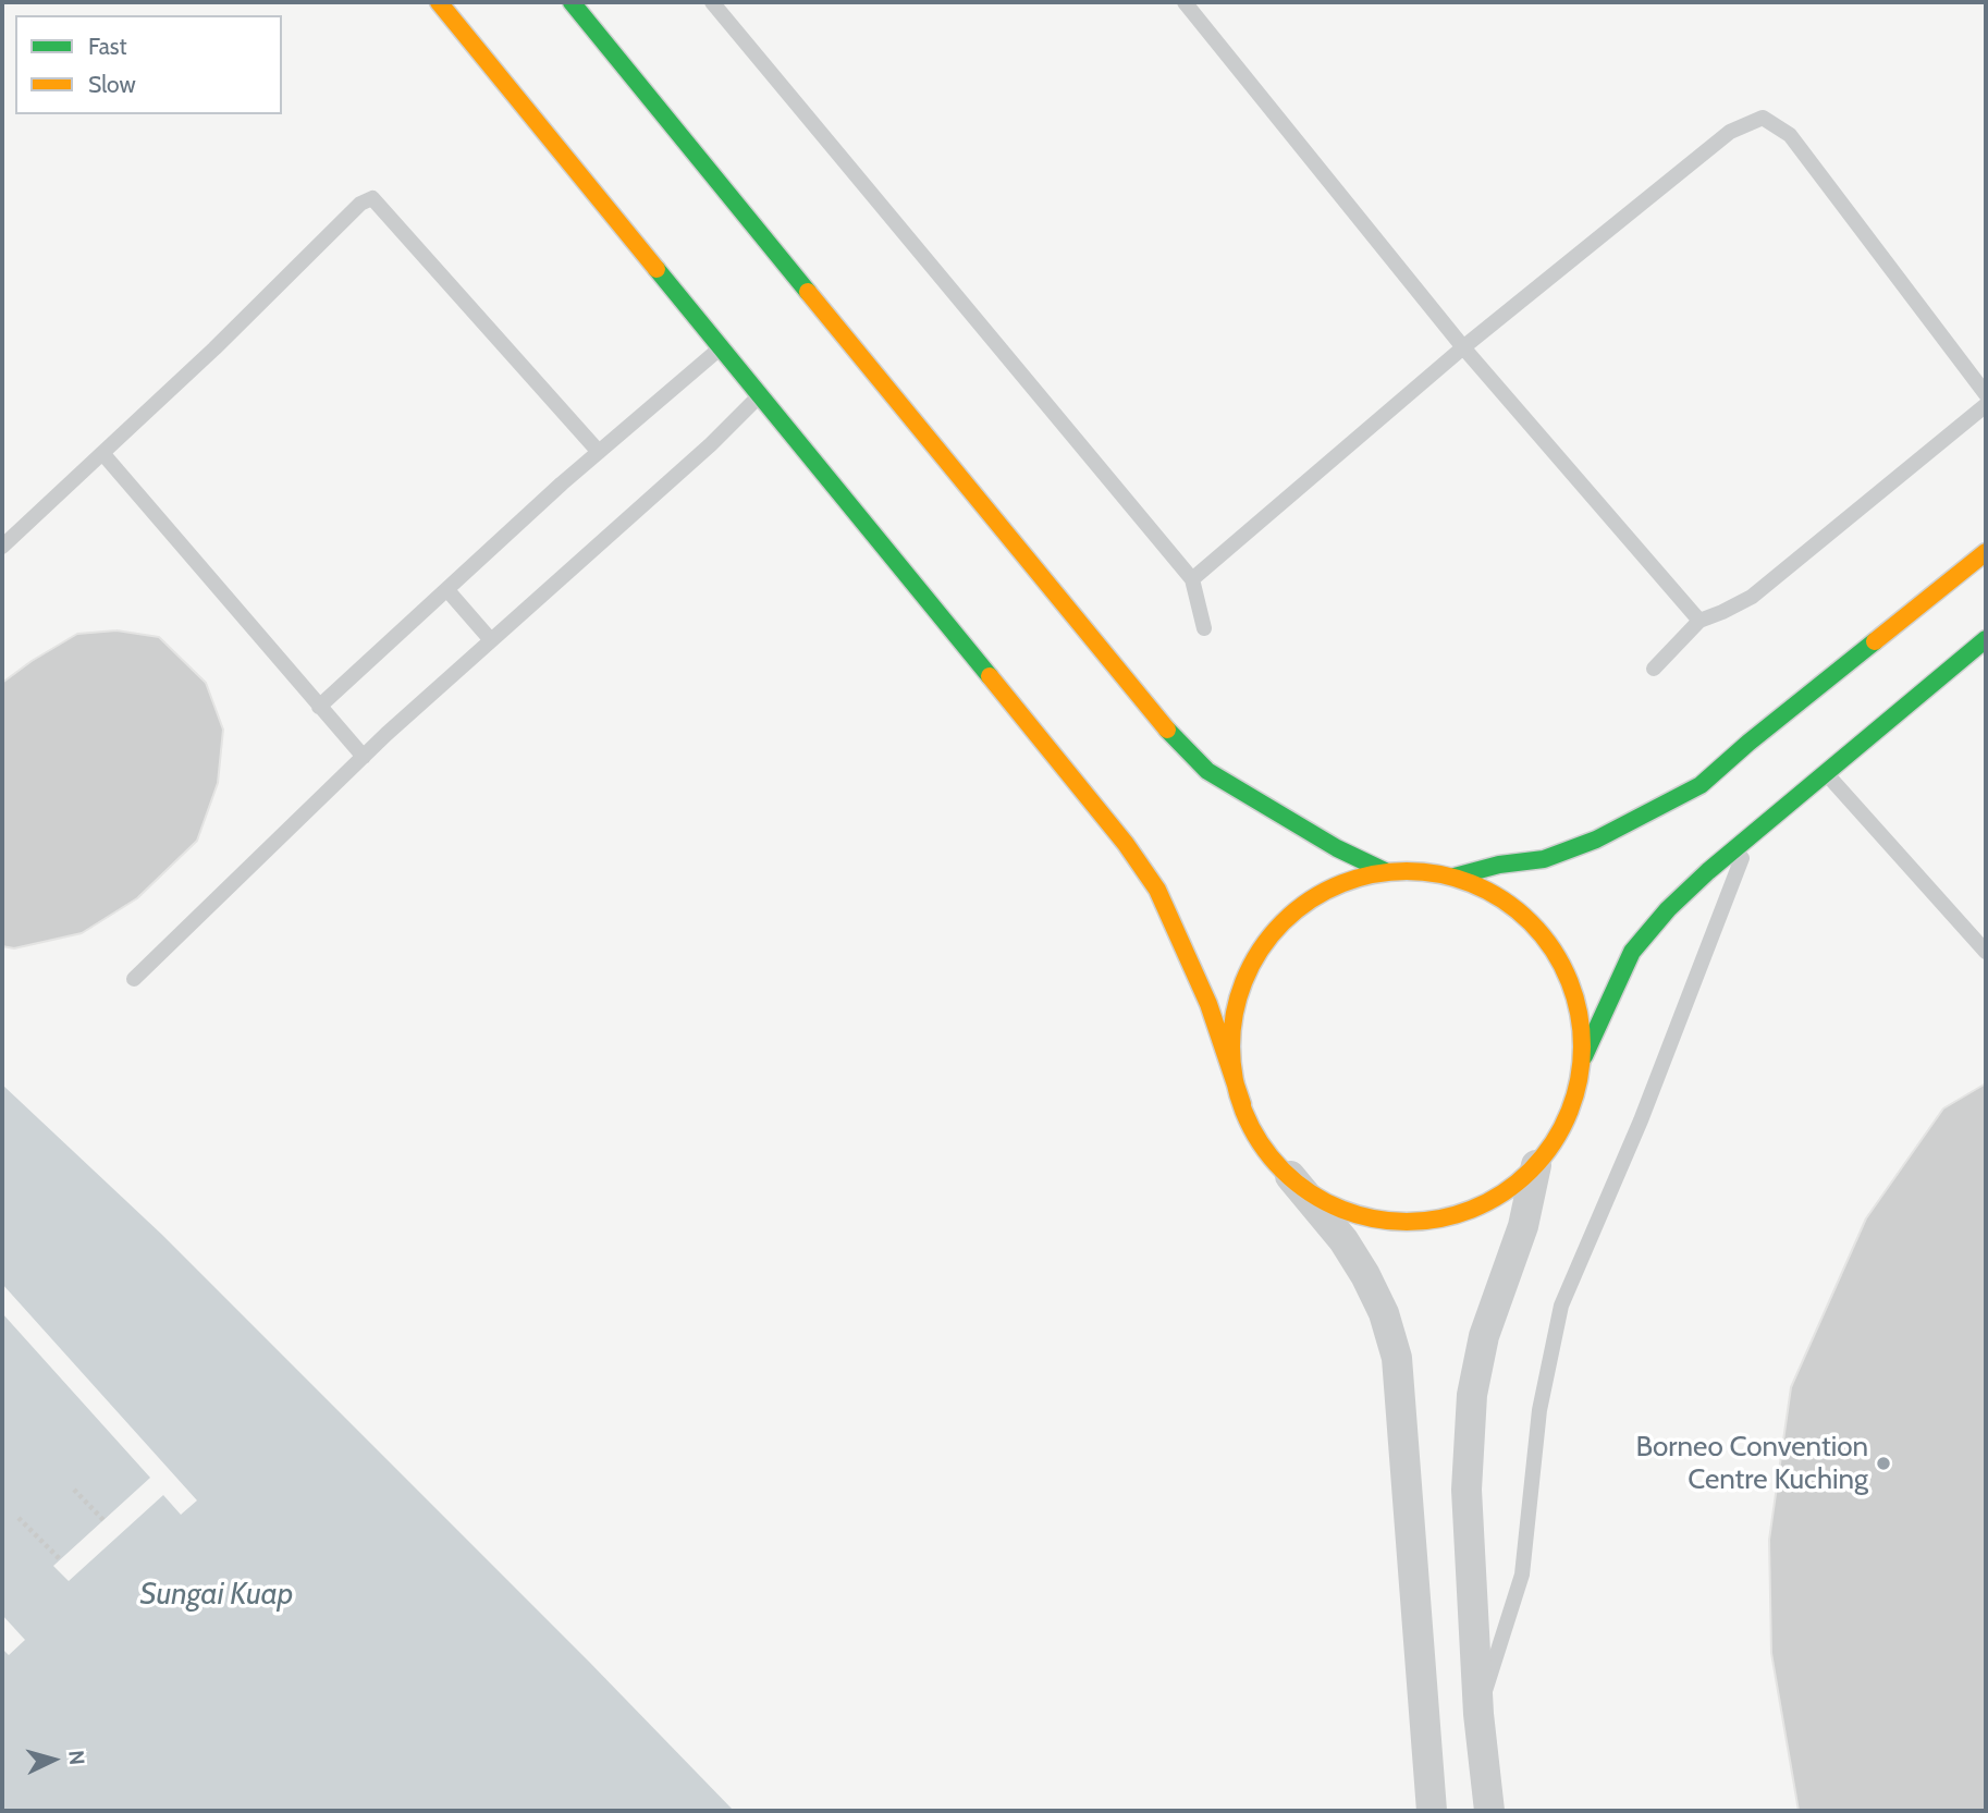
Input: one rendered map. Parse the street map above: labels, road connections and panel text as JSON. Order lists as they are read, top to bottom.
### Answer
{
  "water": ["Sungai Kuap"],
  "places": ["Borneo Convention Centre Kuching"],
  "legend": ["Fast", "Slow"],
  "north": "right"
}
